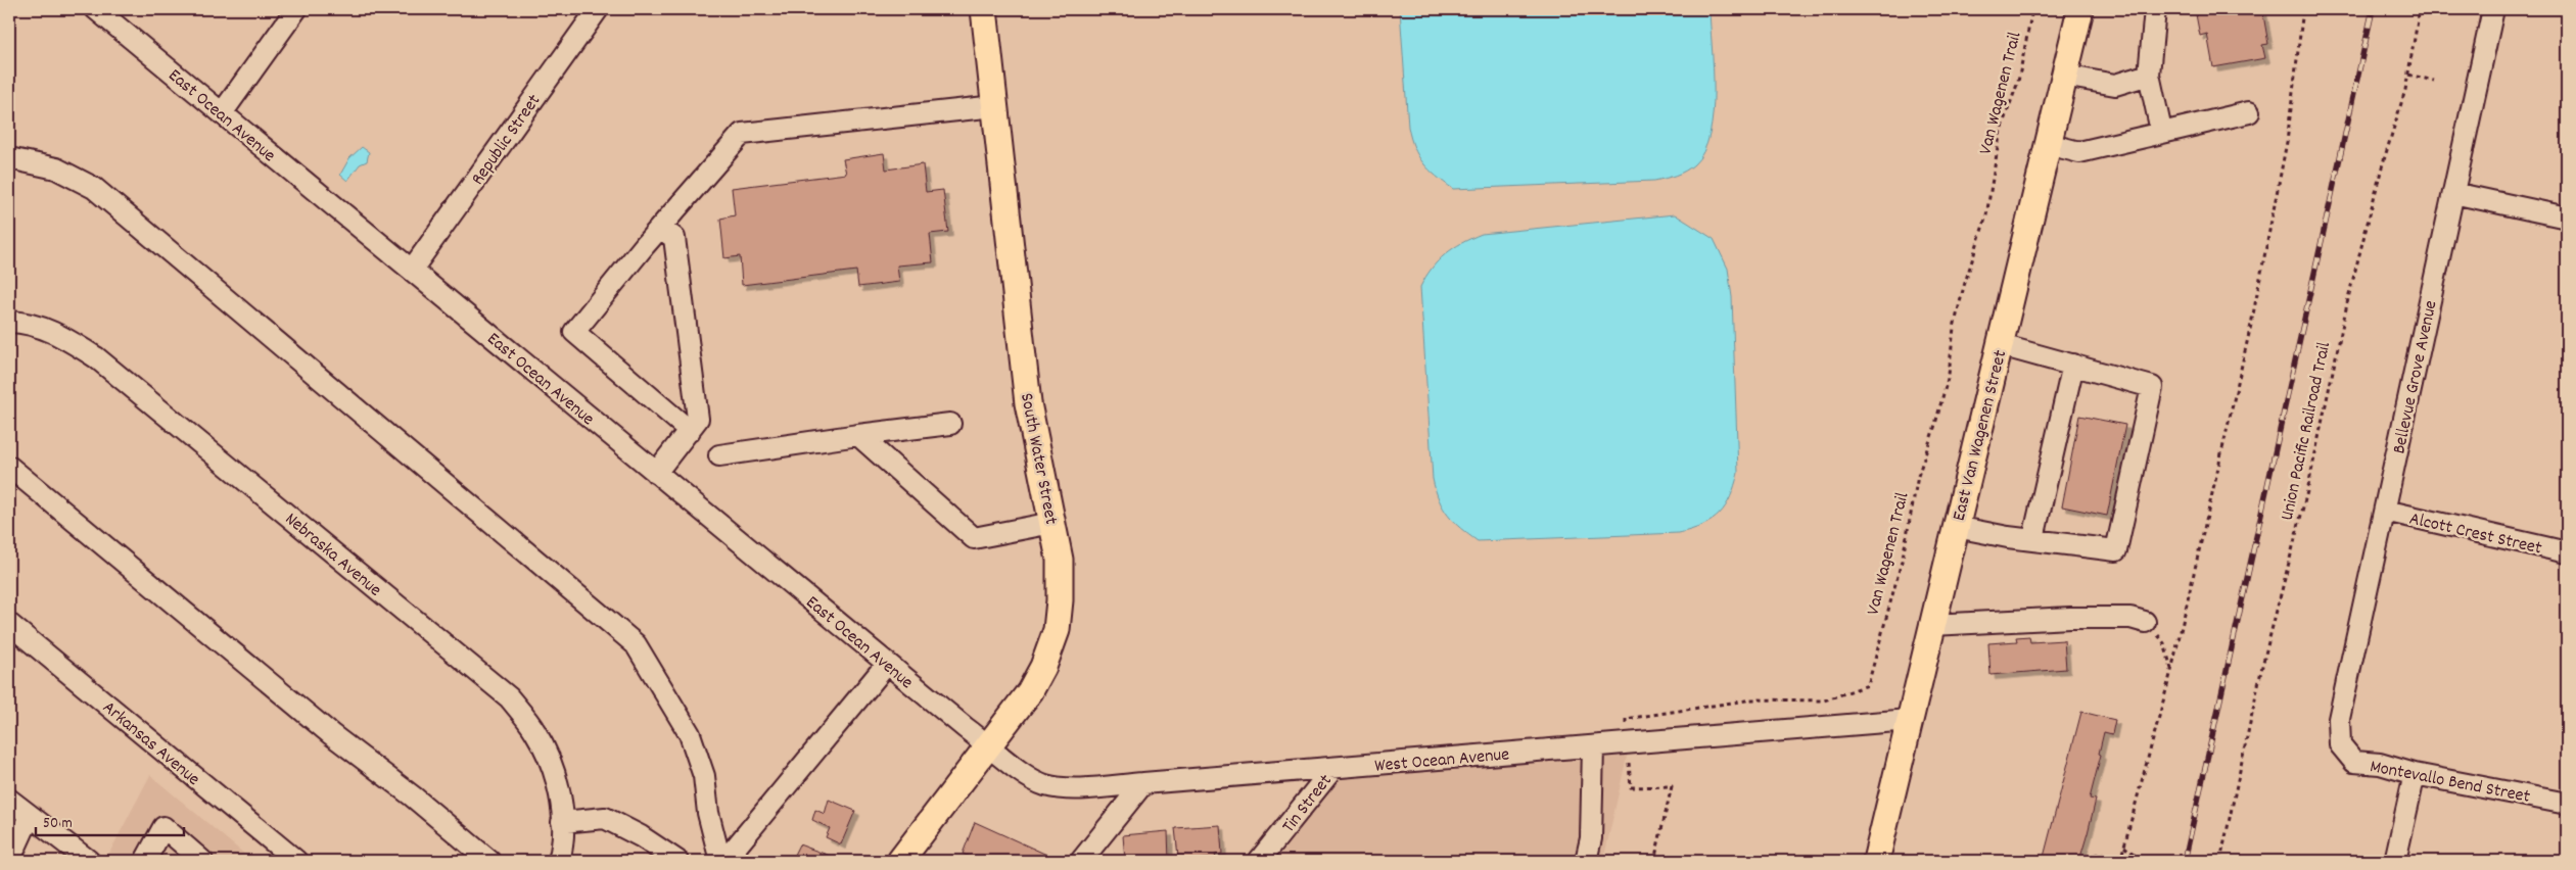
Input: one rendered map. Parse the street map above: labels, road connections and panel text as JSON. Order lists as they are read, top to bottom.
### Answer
{
  "streets": {
    "main road": ["East Van Wagenen Street", "South Water Street"],
    "street": [
      "East Ocean Avenue",
      "Republic Street",
      "Bellevue Grove Avenue",
      "Alcott Crest Street",
      "Nebraska Avenue",
      "Arkansas Avenue",
      "West Ocean Avenue",
      "Montevallo Bend Street",
      "Tin Street"
    ],
    "path": ["Van Wagenen Trail", "Union Pacific Railroad Trail"]
  },
  "crossings": [
    ["Van Wagenen Trail", "West Ocean Avenue"],
    ["East Ocean Avenue", "Republic Street"],
    ["East Ocean Avenue", "South Water Street"],
    ["East Ocean Avenue", "West Ocean Avenue"],
    ["Bellevue Grove Avenue", "Alcott Crest Street"],
    ["Bellevue Grove Avenue", "Montevallo Bend Street"],
    ["East Van Wagenen Street", "West Ocean Avenue"],
    ["South Water Street", "West Ocean Avenue"],
    ["West Ocean Avenue", "Tin Street"]
  ],
  "scale_bar": "50 m"
}
